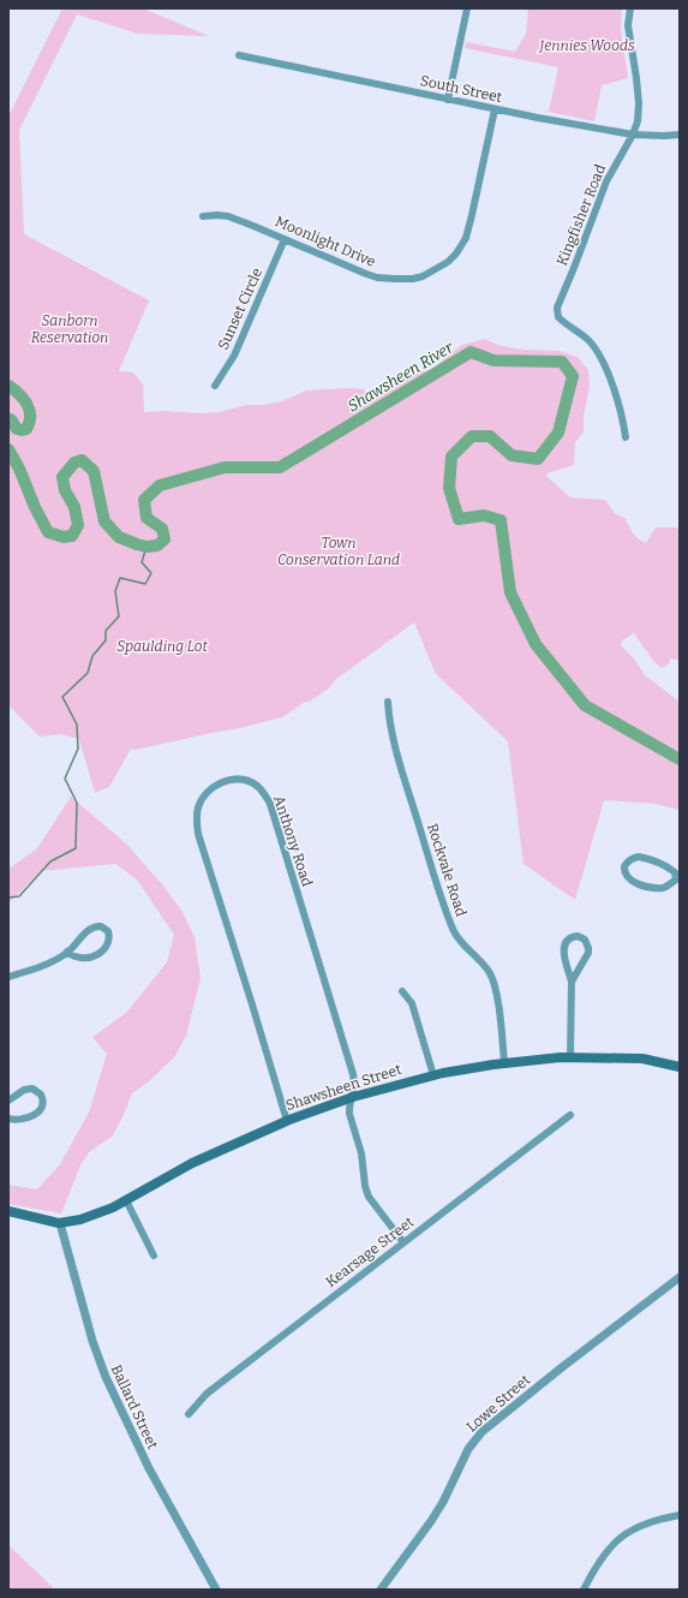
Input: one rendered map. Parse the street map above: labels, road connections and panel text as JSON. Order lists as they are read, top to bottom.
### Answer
{
  "streets": {
    "main road": ["Shawsheen Street"],
    "street": [
      "South Street",
      "Kingfisher Road",
      "Moonlight Drive",
      "Sunset Circle",
      "Anthony Road",
      "Rockvale Road",
      "Kearsage Street",
      "Lowe Street",
      "Ballard Street"
    ]
  },
  "crossings": [
    ["South Street", "Kingfisher Road"],
    ["South Street", "Moonlight Drive"],
    ["Moonlight Drive", "Sunset Circle"],
    ["Anthony Road", "Shawsheen Street"],
    ["Anthony Road", "Kearsage Street"],
    ["Rockvale Road", "Shawsheen Street"],
    ["Shawsheen Street", "Ballard Street"]
  ],
  "water": ["Shawsheen River"],
  "parks": [
    "Jennies Woods",
    "Sanborn Reservation",
    "Town Conservation Land",
    "Spaulding Lot"
  ]
}
